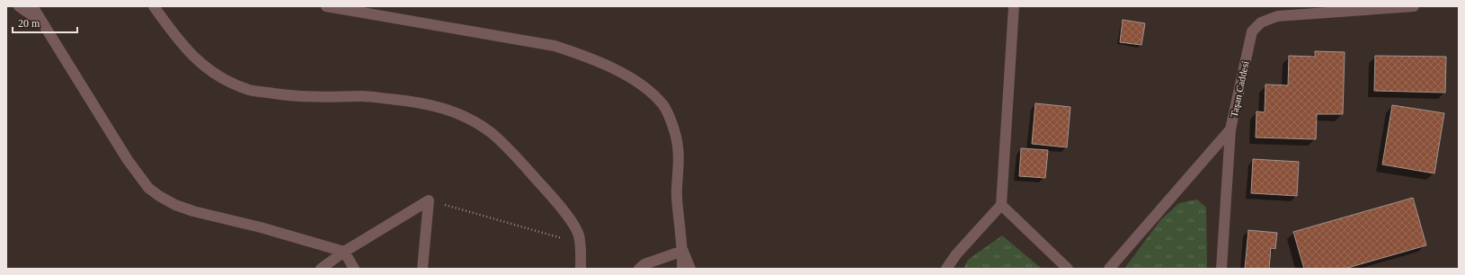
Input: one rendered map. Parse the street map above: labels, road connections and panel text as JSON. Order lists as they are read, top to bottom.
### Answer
{
  "streets": {
    "street": ["Taşan Caddesi"]
  },
  "scale_bar": "20 m"
}
